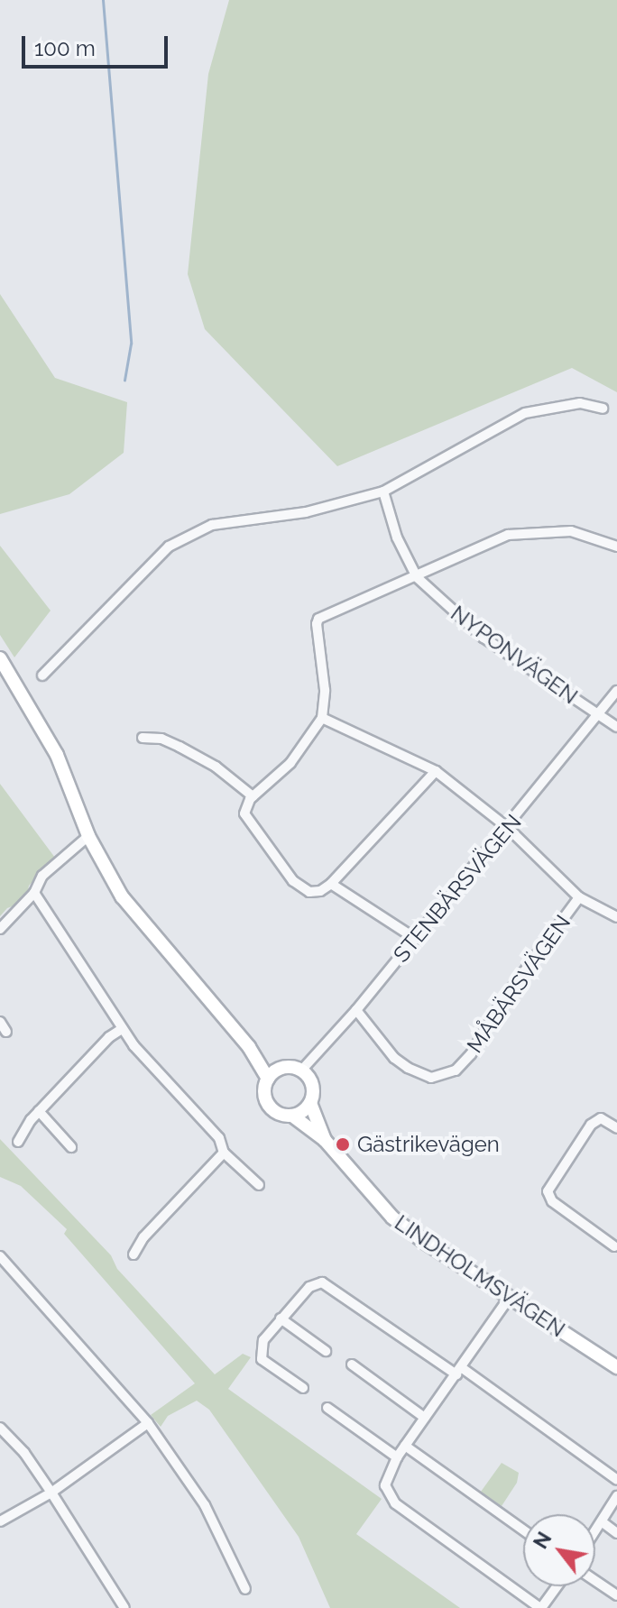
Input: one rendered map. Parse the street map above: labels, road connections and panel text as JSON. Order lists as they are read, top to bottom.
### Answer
{
  "streets": {
    "main road": ["LINDHOLMSVÄGEN"],
    "street": ["NYPONVÄGEN", "STENBÄRSVÄGEN", "MÅBÄRSVÄGEN"]
  },
  "crossings": [
    ["NYPONVÄGEN", "STENBÄRSVÄGEN"],
    ["STENBÄRSVÄGEN", "MÅBÄRSVÄGEN"],
    ["STENBÄRSVÄGEN", "LINDHOLMSVÄGEN"]
  ],
  "places": ["Gästrikevägen"],
  "scale_bar": "100 m",
  "north": "top left"
}
